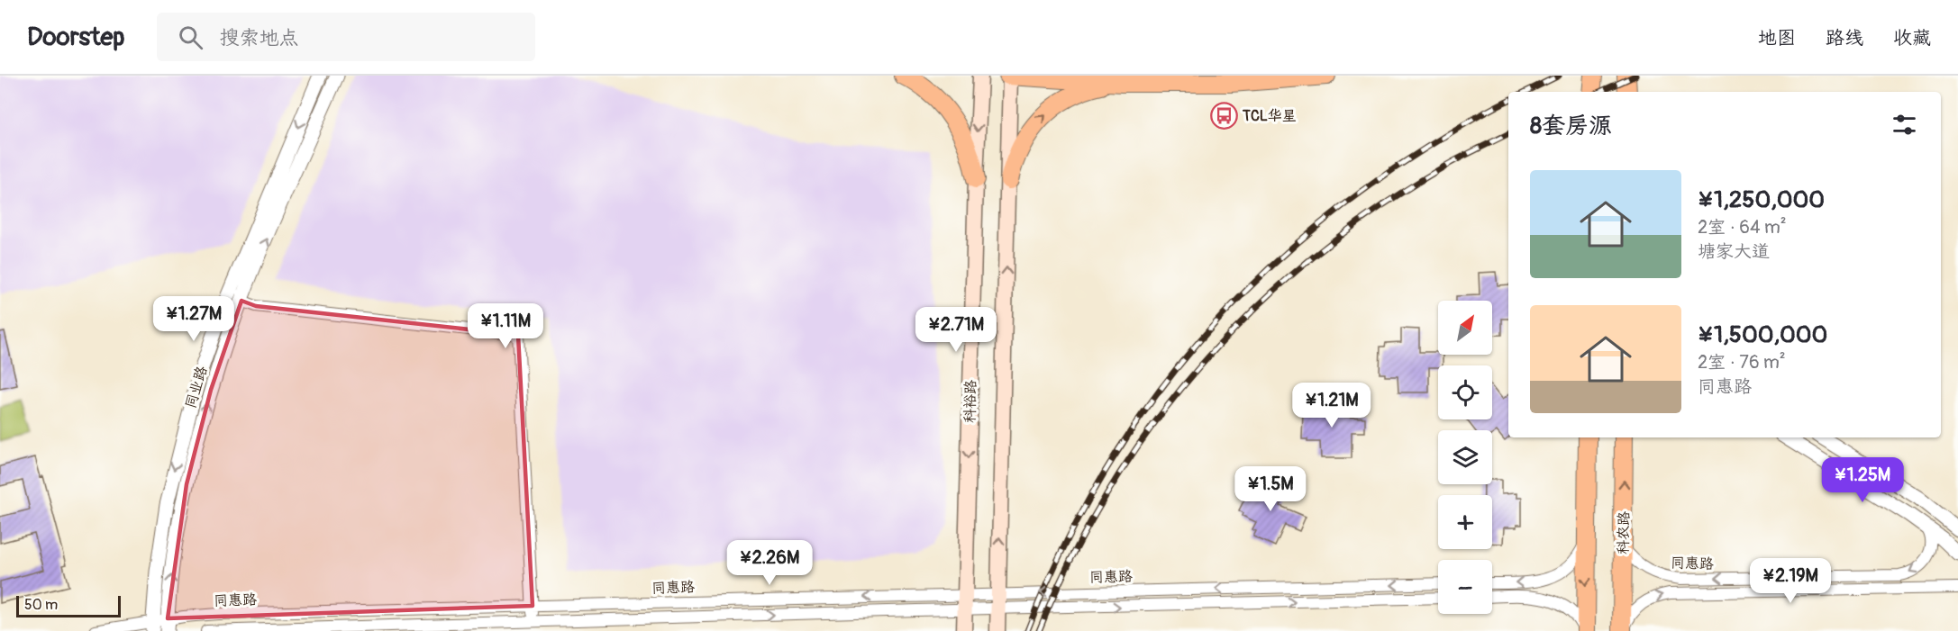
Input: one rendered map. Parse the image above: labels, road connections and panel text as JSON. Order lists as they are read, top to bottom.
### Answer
{
  "streets": {
    "main road": ["科裕路", "科农路"],
    "street": ["同业路", "同惠路"]
  },
  "crossings": [
    ["同业路", "同惠路"],
    ["科裕路", "同惠路"],
    ["科农路", "同惠路"]
  ],
  "places": {
    "bus stop": ["TCL华星"]
  },
  "scale_bar": "50 m",
  "north": "top right",
  "page": {
    "header": "Doorstep",
    "search": "搜索地点",
    "nav": ["地图", "路线", "收藏"],
    "heading": "8套房源",
    "list": [
      {
        "name": "¥1,250,000",
        "note": "2室 · 64 m² · 塘家大道"
      },
      {
        "name": "¥1,500,000",
        "note": "2室 · 76 m² · 同惠路"
      }
    ],
    "price": [
      "¥1.27M",
      "¥1.11M",
      "¥2.71M",
      "¥1.21M",
      "¥1.25M",
      "¥1.5M",
      "¥2.26M",
      "¥2.19M"
    ],
    "map_buttons": ["+", "−"],
    "scale": "50 m"
  }
}
